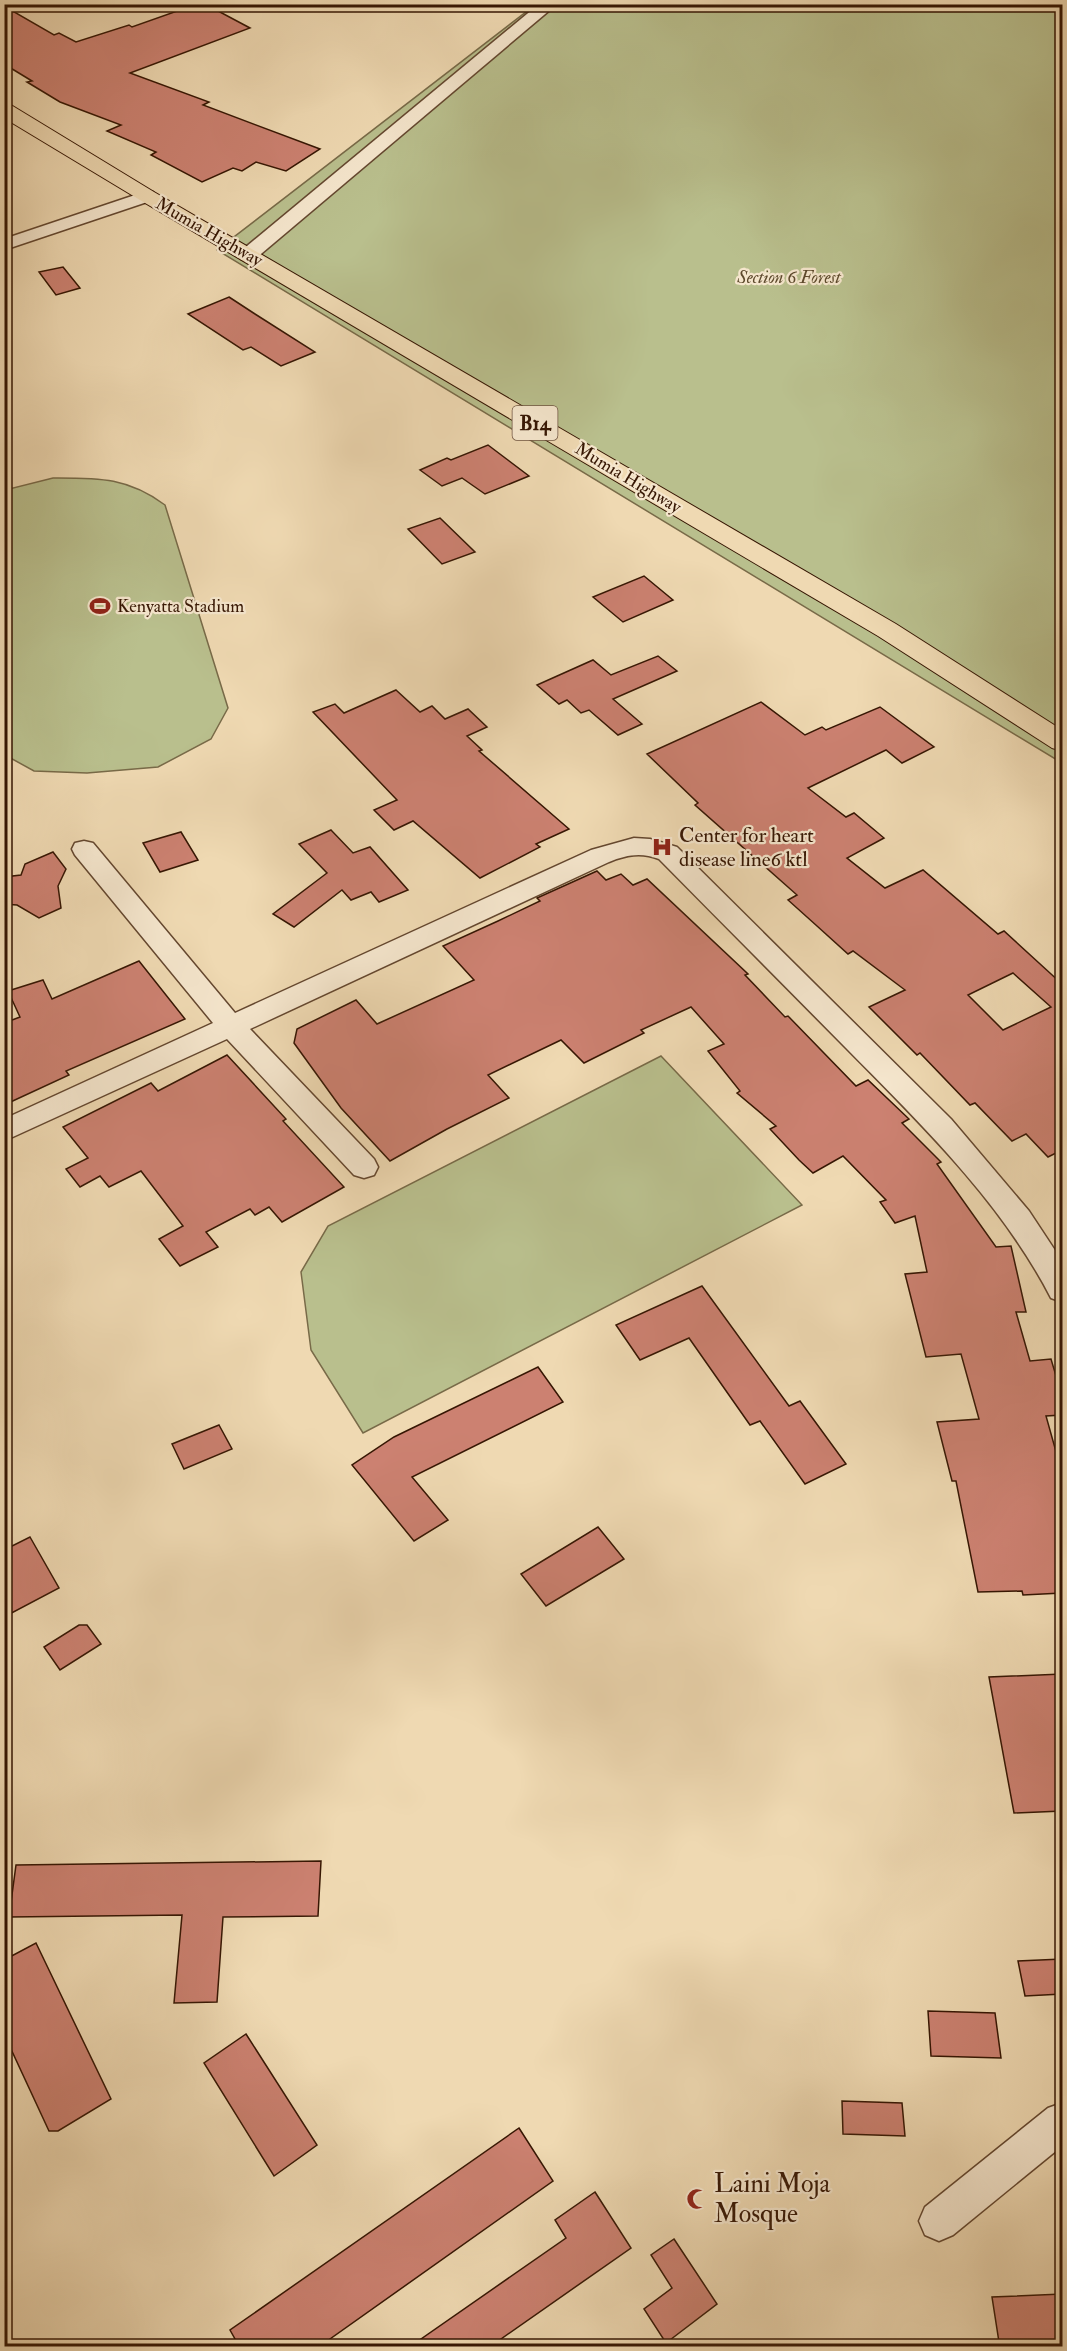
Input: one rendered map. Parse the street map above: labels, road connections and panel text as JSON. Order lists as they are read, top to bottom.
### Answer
{
  "streets": {
    "highway": ["Mumia Highway", "B14"]
  },
  "parks": ["Section 6 Forest"],
  "places": {
    "sports": ["Kenyatta Stadium"],
    "hospital": ["Center for heart disease line6 ktl"],
    "mosque": ["Laini Moja Mosque"]
  }
}
